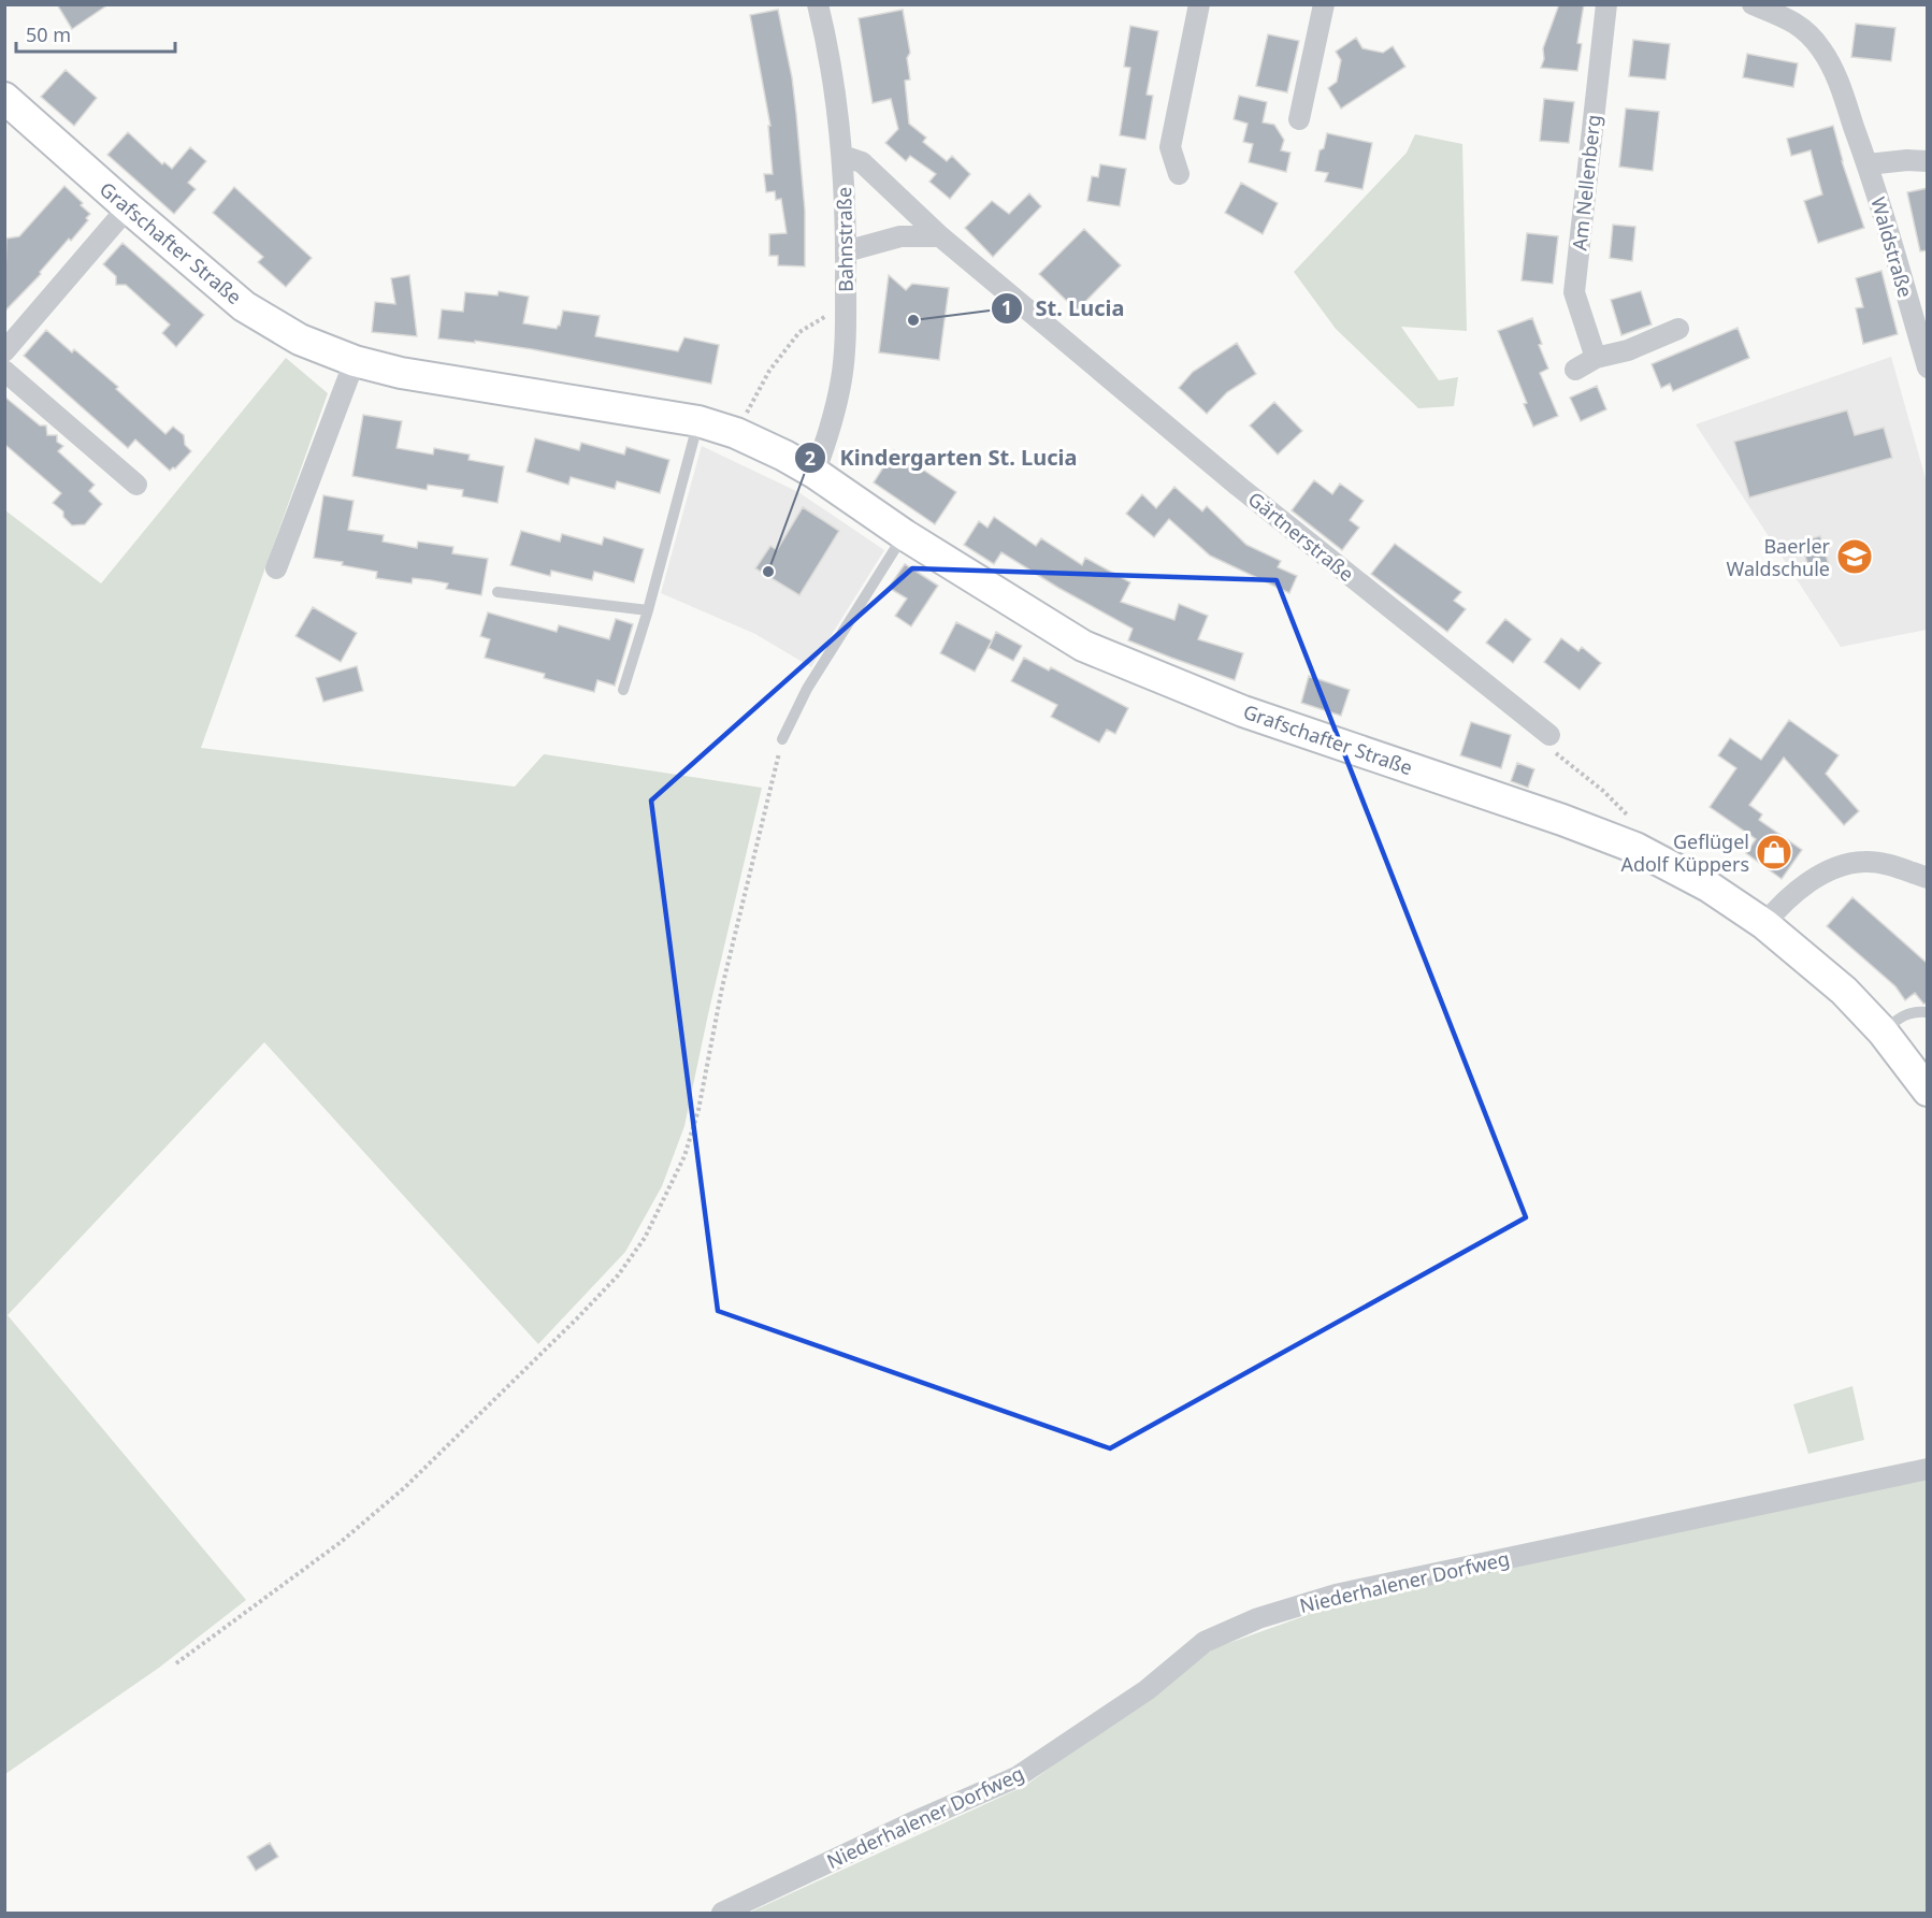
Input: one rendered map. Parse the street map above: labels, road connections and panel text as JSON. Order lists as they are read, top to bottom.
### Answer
{
  "streets": {
    "main road": ["Grafschafter Straße"],
    "street": [
      "Am Nellenberg",
      "Bahnstraße",
      "Waldstraße",
      "Gärtnerstraße",
      "Niederhalener Dorfweg"
    ]
  },
  "crossings": [
    ["Bahnstraße", "Grafschafter Straße"],
    ["Bahnstraße", "Gärtnerstraße"]
  ],
  "places": {
    "other": ["St. Lucia", "Kindergarten St. Lucia"],
    "school or university": ["Baerler Waldschule"],
    "shop": ["Geflügel Adolf Küppers"]
  },
  "scale_bar": "50 m"
}
